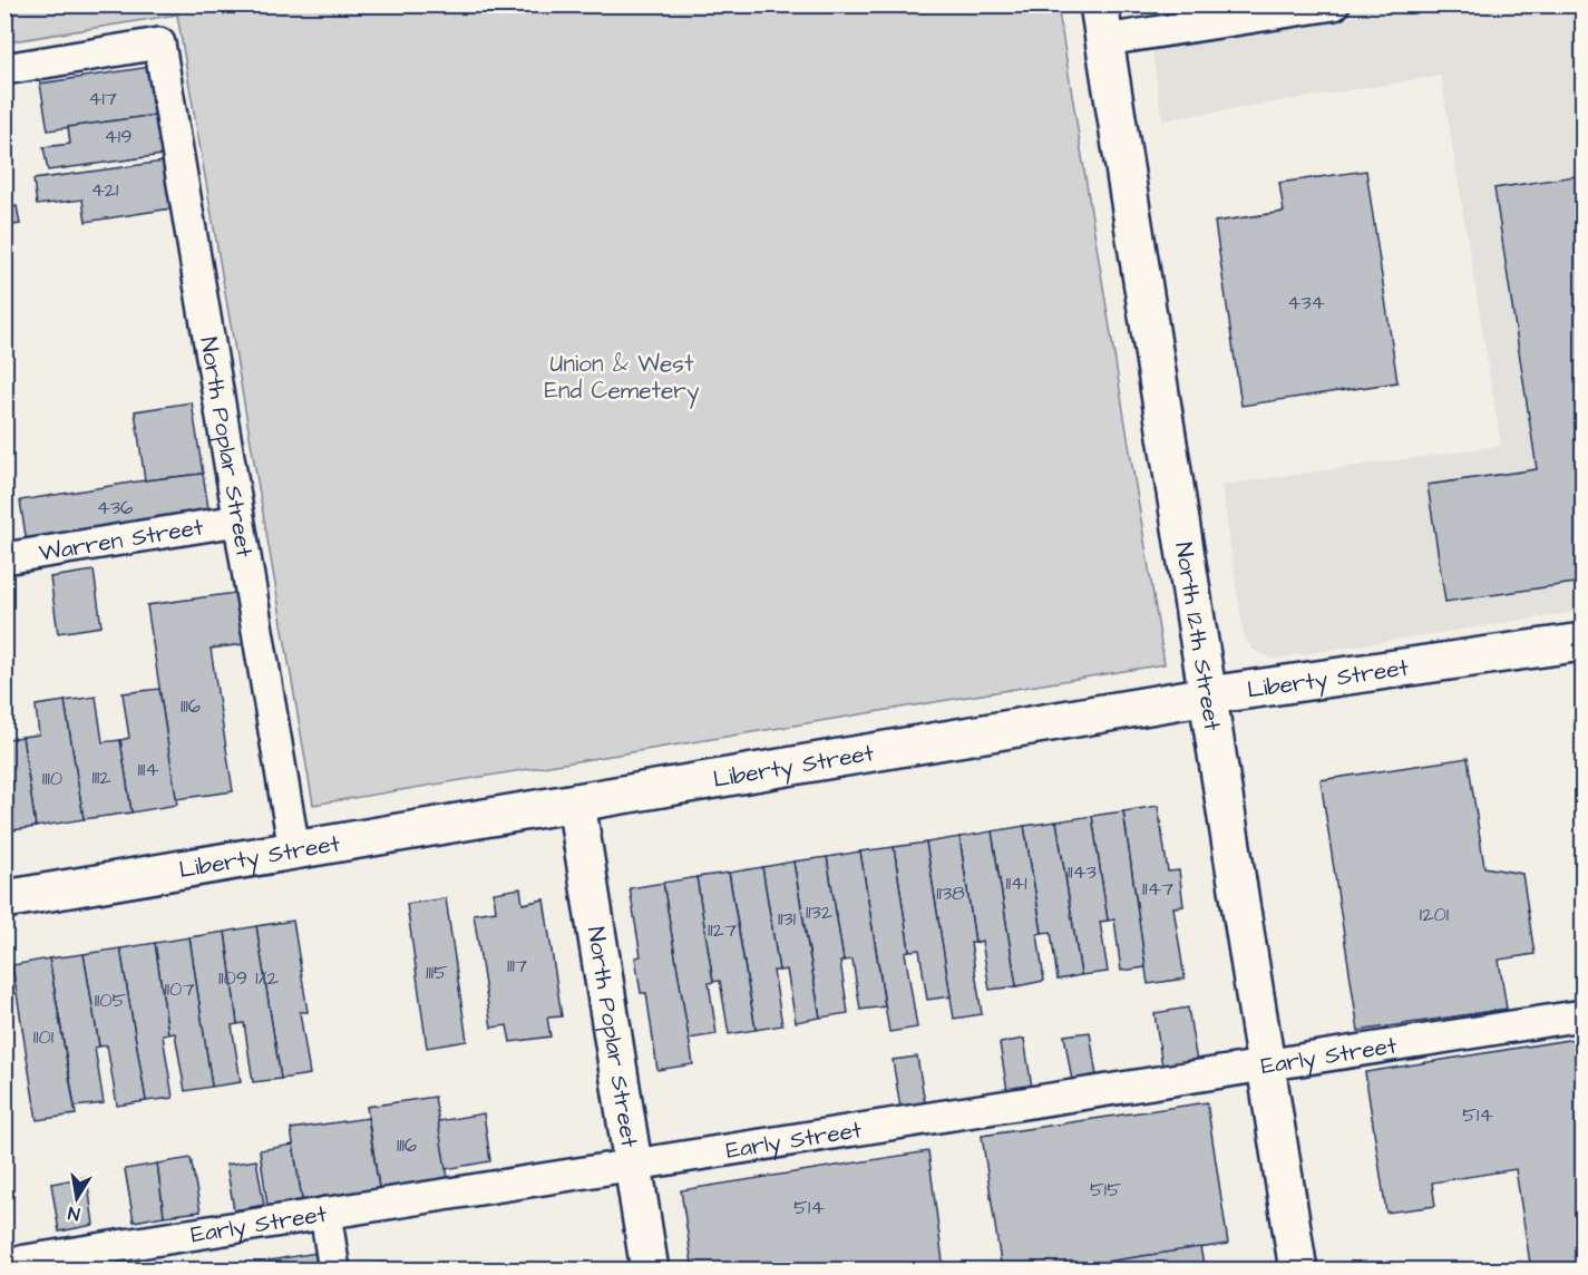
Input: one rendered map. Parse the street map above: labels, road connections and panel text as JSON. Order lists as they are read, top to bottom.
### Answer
{
  "streets": {
    "street": ["North Poplar Street", "North 12th Street", "Liberty Street"],
    "lane": ["Warren Street", "Early Street"]
  },
  "crossings": [
    ["North Poplar Street", "Warren Street"],
    ["North Poplar Street", "Liberty Street"],
    ["North Poplar Street", "Early Street"],
    ["North 12th Street", "Liberty Street"],
    ["North 12th Street", "Early Street"]
  ],
  "parks": ["Union & West End Cemetery"],
  "house_numbers": [
    "417",
    "419",
    "421",
    "434",
    "436",
    "1116",
    "1114",
    "1112",
    "1110",
    "1143",
    "1141",
    "1147",
    "1138",
    "1132",
    "1201",
    "1131",
    "1127",
    "1117",
    "1115",
    "1109 1/2",
    "1107",
    "1105",
    "1101",
    "514",
    "1116",
    "515",
    "514"
  ],
  "north": "bottom"
}
